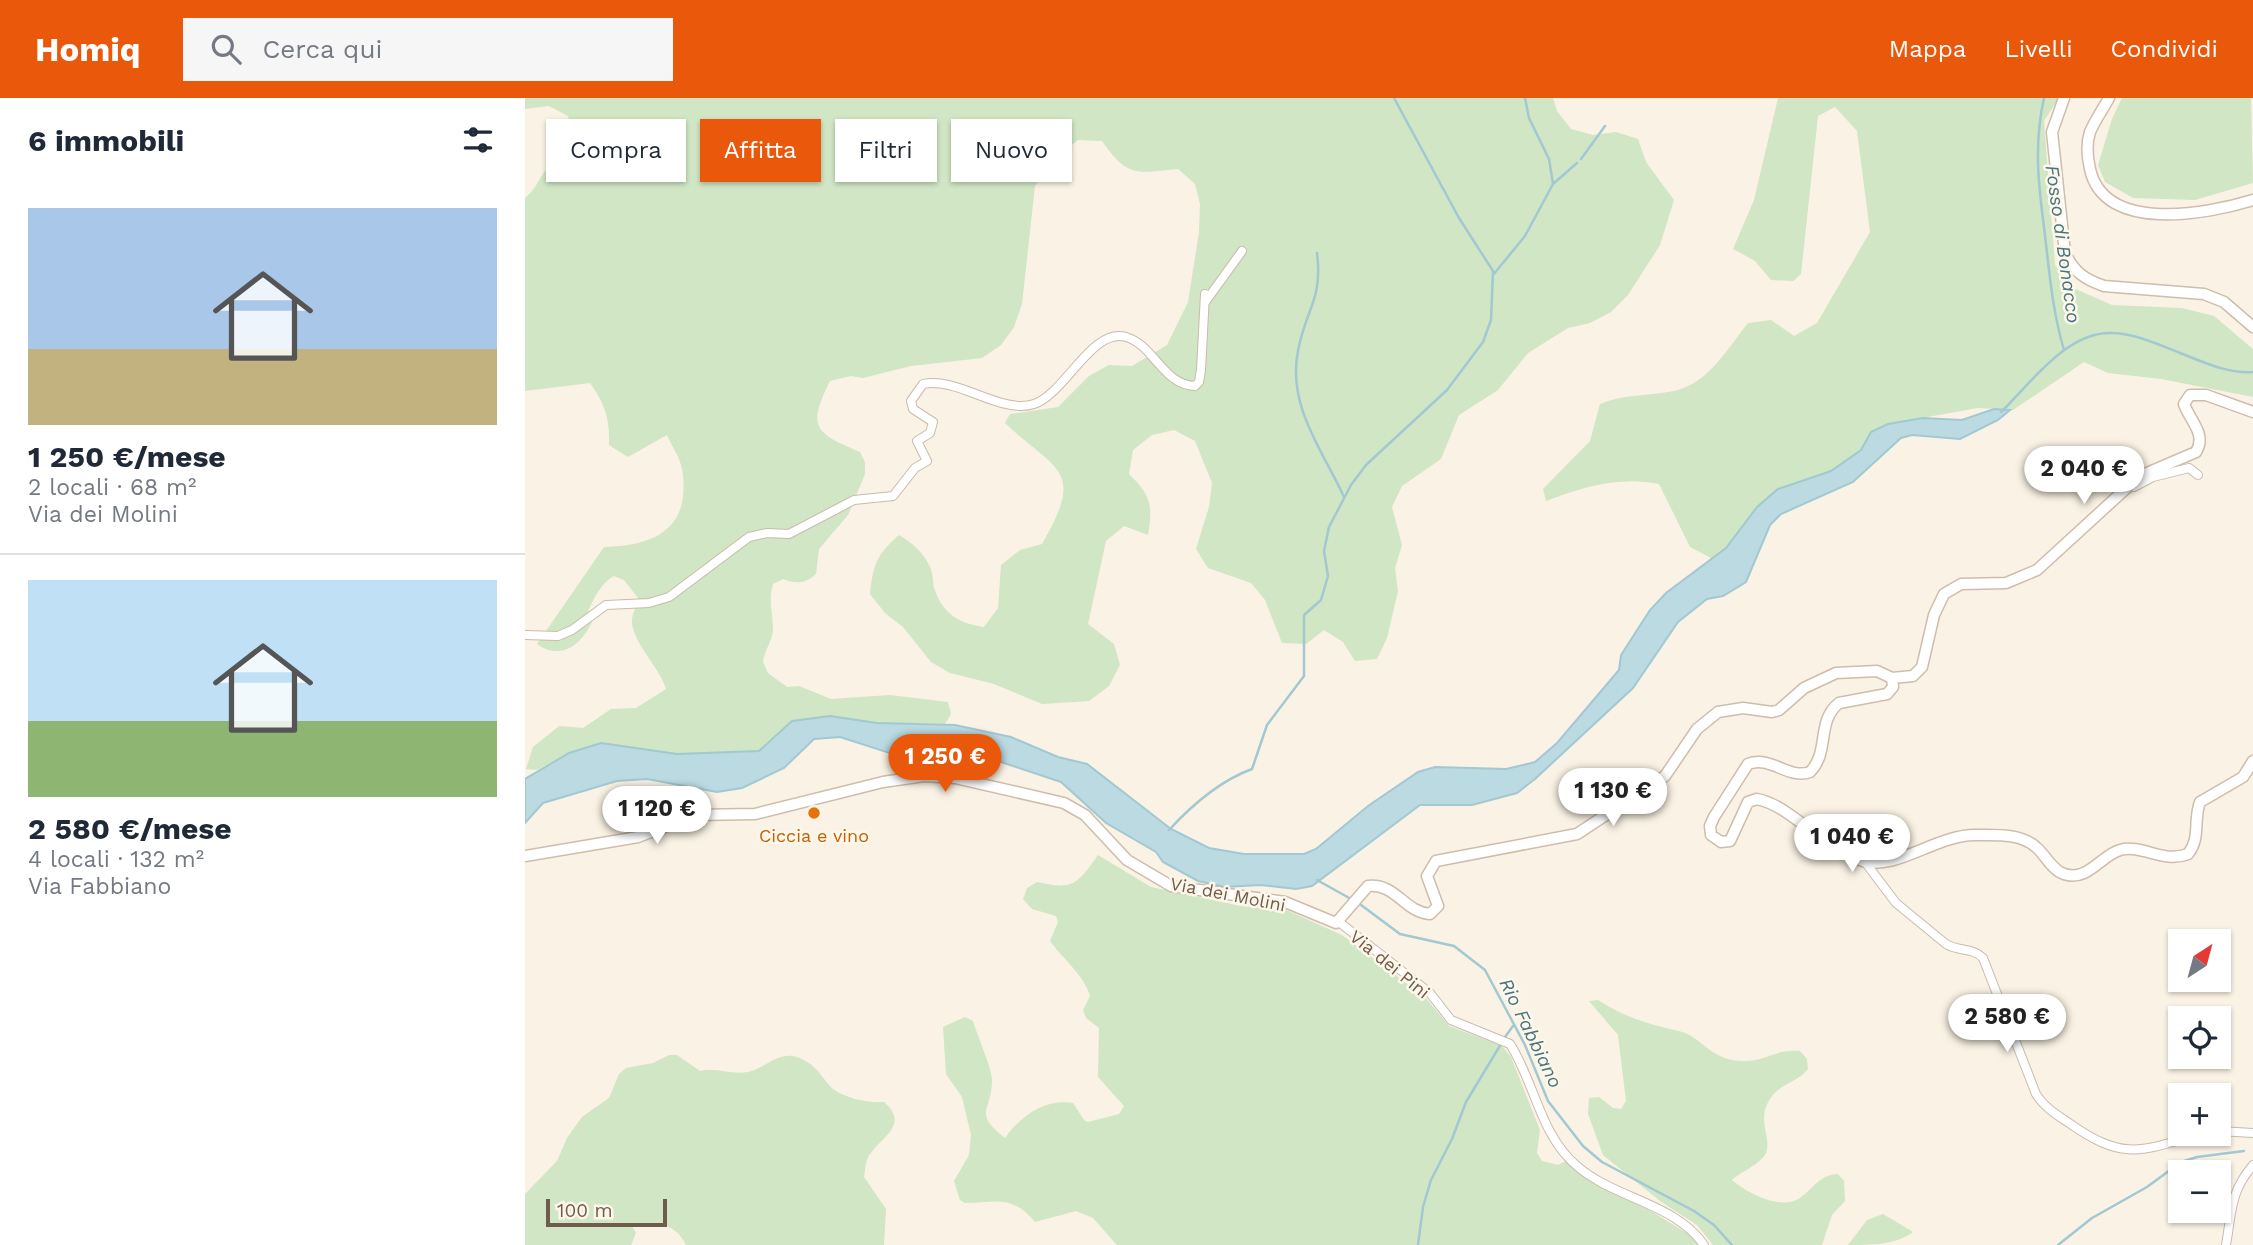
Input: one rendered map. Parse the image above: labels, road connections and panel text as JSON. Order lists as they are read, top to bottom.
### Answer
{
  "streets": {
    "street": ["Via dei Molini", "Via dei Pini"]
  },
  "crossings": [
    ["Via dei Molini", "Via dei Pini"]
  ],
  "water": ["Fosso di Bonacco", "Rio Fabbiano"],
  "places": ["Ciccia e vino"],
  "scale_bar": "100 m",
  "north": "top right",
  "page": {
    "header": "Homiq",
    "search": "Cerca qui",
    "nav": ["Mappa", "Livelli", "Condividi"],
    "heading": "6 immobili",
    "chip": [
      "Compra",
      "Affitta",
      "Filtri",
      "Nuovo"
    ],
    "list": [
      {
        "name": "1 250 €/mese",
        "note": "2 locali · 68 m² · Via dei Molini"
      },
      {
        "name": "2 580 €/mese",
        "note": "4 locali · 132 m² · Via Fabbiano"
      }
    ],
    "price": [
      "2 040 €",
      "1 250 €",
      "1 130 €",
      "1 120 €",
      "1 040 €",
      "2 580 €"
    ],
    "map_buttons": ["+", "−"],
    "scale": "100 m"
  }
}
